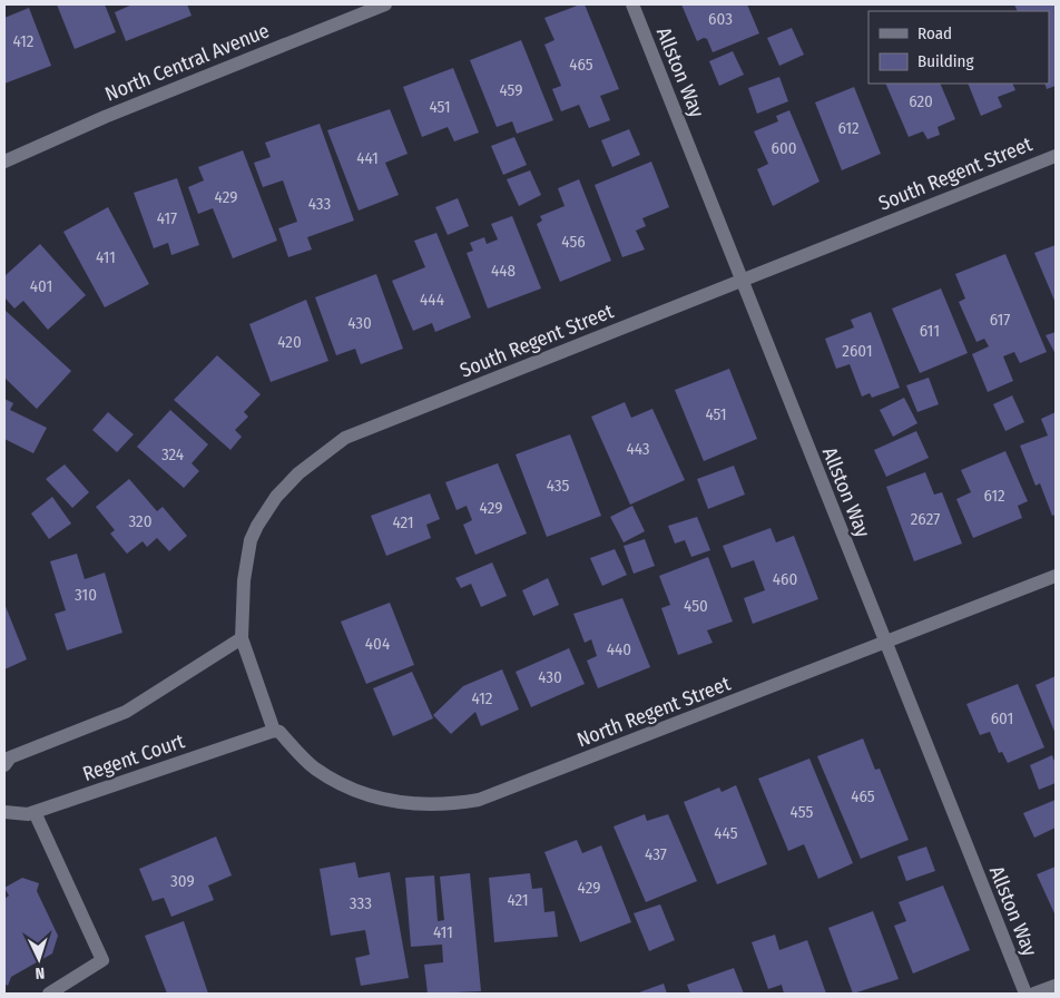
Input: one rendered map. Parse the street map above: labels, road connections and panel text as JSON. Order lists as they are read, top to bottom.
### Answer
{
  "streets": {
    "street": [
      "North Central Avenue",
      "Allston Way",
      "South Regent Street",
      "North Regent Street",
      "Regent Court"
    ]
  },
  "crossings": [
    ["Allston Way", "South Regent Street"],
    ["Allston Way", "North Regent Street"],
    ["South Regent Street", "North Regent Street"],
    ["South Regent Street", "Regent Court"],
    ["North Regent Street", "Regent Court"]
  ],
  "house_numbers": [
    "603",
    "412",
    "465",
    "459",
    "620",
    "451",
    "612",
    "600",
    "441",
    "429",
    "433",
    "417",
    "456",
    "411",
    "448",
    "401",
    "444",
    "617",
    "430",
    "611",
    "420",
    "2601",
    "451",
    "443",
    "324",
    "435",
    "612",
    "429",
    "2627",
    "320",
    "421",
    "460",
    "310",
    "450",
    "404",
    "440",
    "430",
    "412",
    "601",
    "465",
    "455",
    "445",
    "437",
    "309",
    "429",
    "421",
    "333",
    "411"
  ],
  "legend": ["Road", "Building"],
  "north": "bottom"
}
